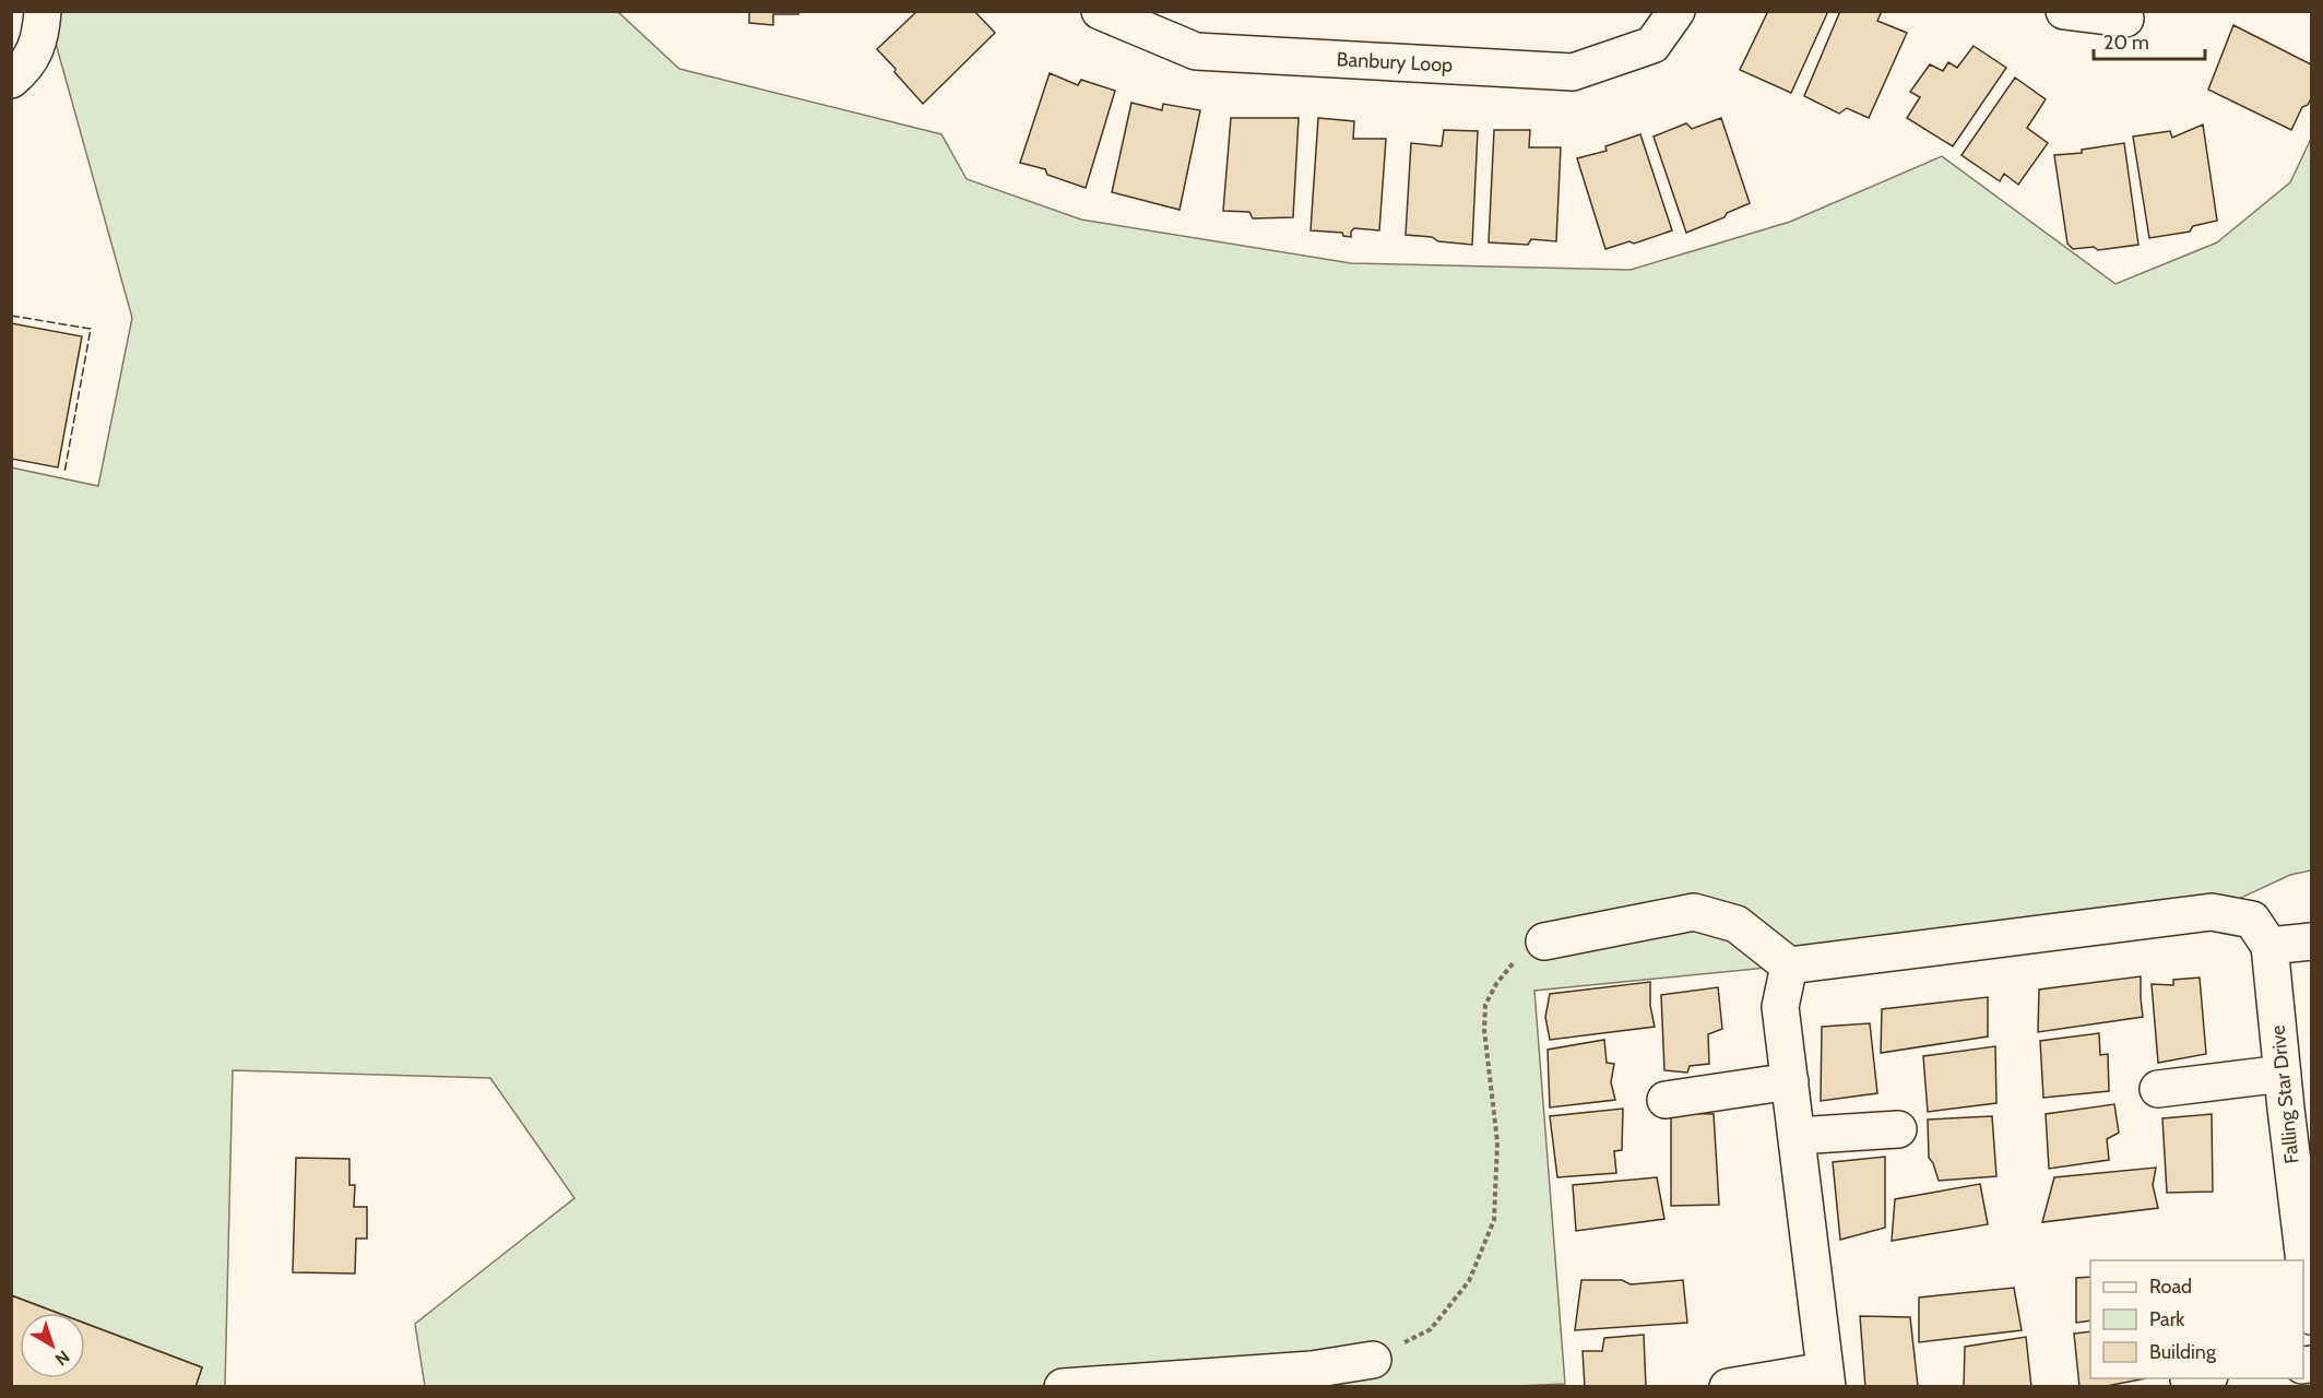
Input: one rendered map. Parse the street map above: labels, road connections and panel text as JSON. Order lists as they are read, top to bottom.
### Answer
{
  "streets": {
    "street": ["Banbury Loop", "Falling Star Drive"]
  },
  "legend": ["Road", "Park", "Building"],
  "scale_bar": "20 m",
  "north": "bottom right"
}
